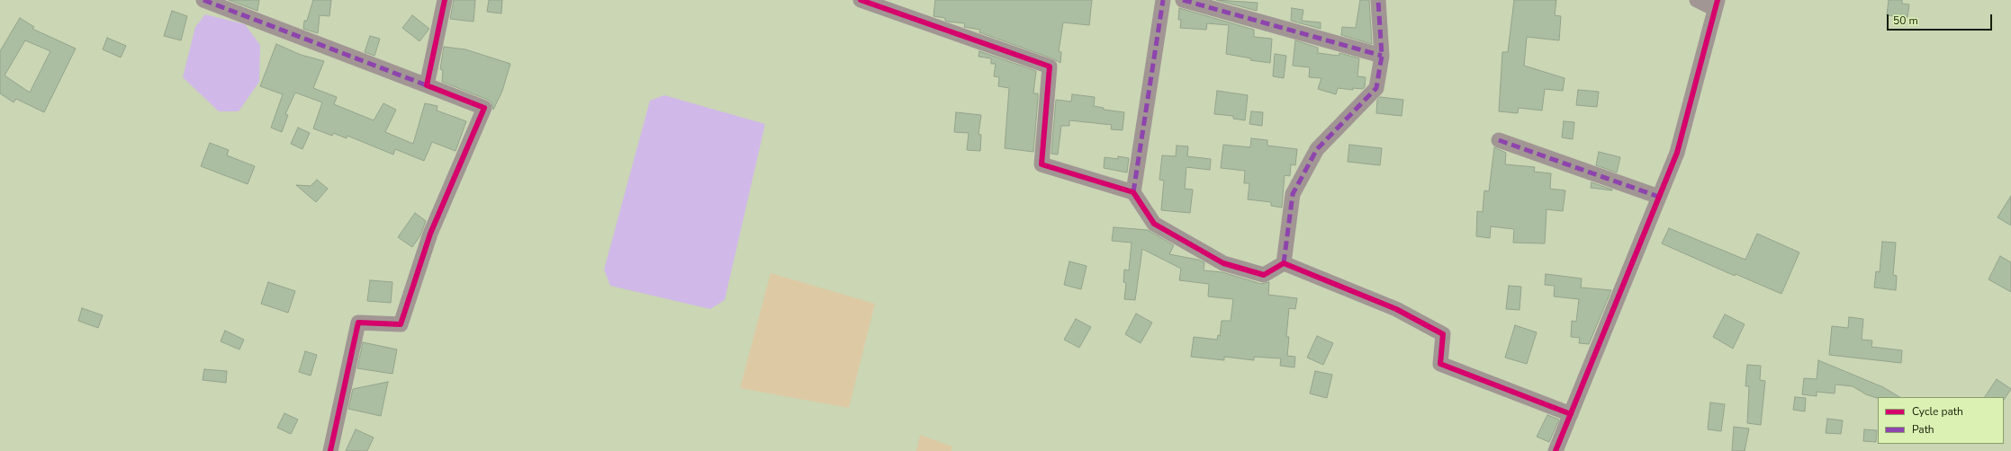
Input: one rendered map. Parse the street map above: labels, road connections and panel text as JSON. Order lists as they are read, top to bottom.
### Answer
{
  "legend": ["Cycle path", "Path"],
  "scale_bar": "50 m"
}
